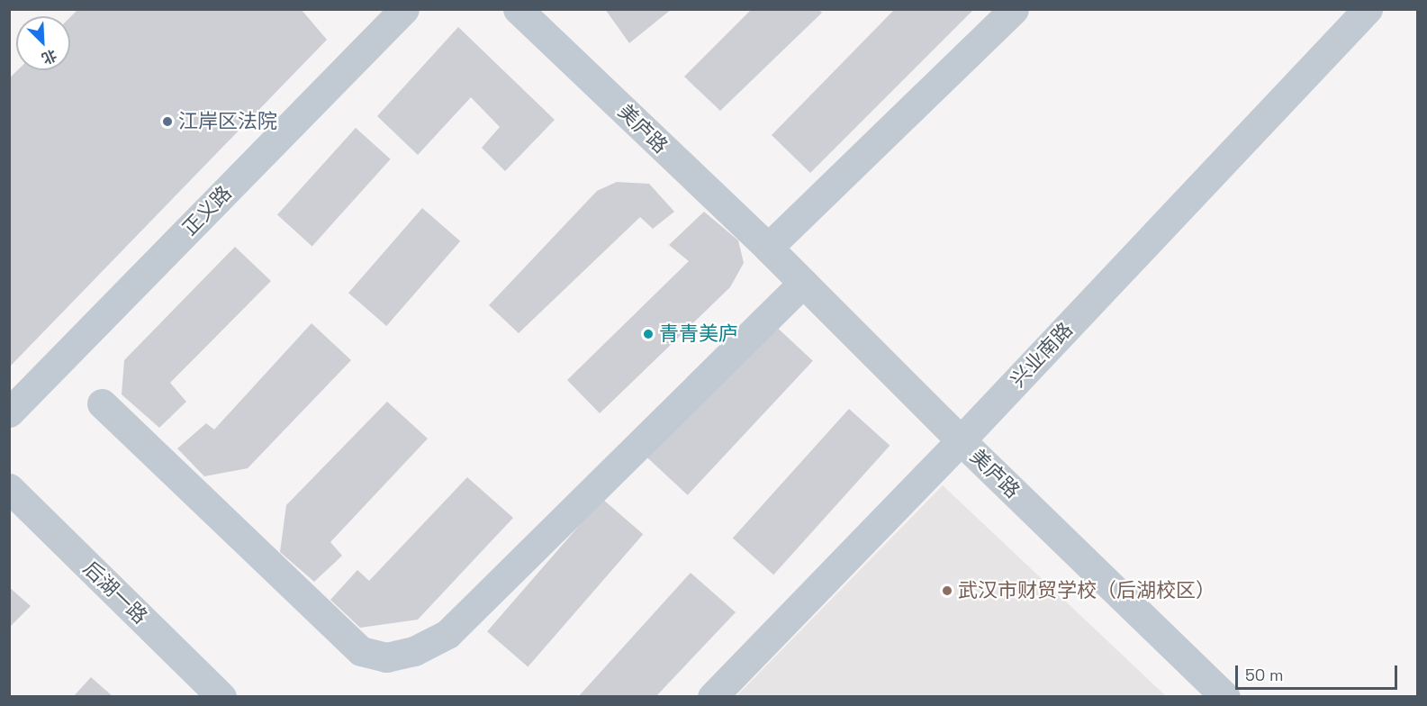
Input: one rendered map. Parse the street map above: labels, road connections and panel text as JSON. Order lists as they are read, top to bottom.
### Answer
{
  "streets": {
    "street": [
      "美庐路",
      "正义路",
      "兴业南路",
      "后湖一路"
    ]
  },
  "crossings": [
    ["美庐路", "兴业南路"]
  ],
  "places": ["江岸区法院", "青青美庐", "武汉市财贸学校（后湖校区）"],
  "scale_bar": "50 m",
  "north": "bottom right"
}
